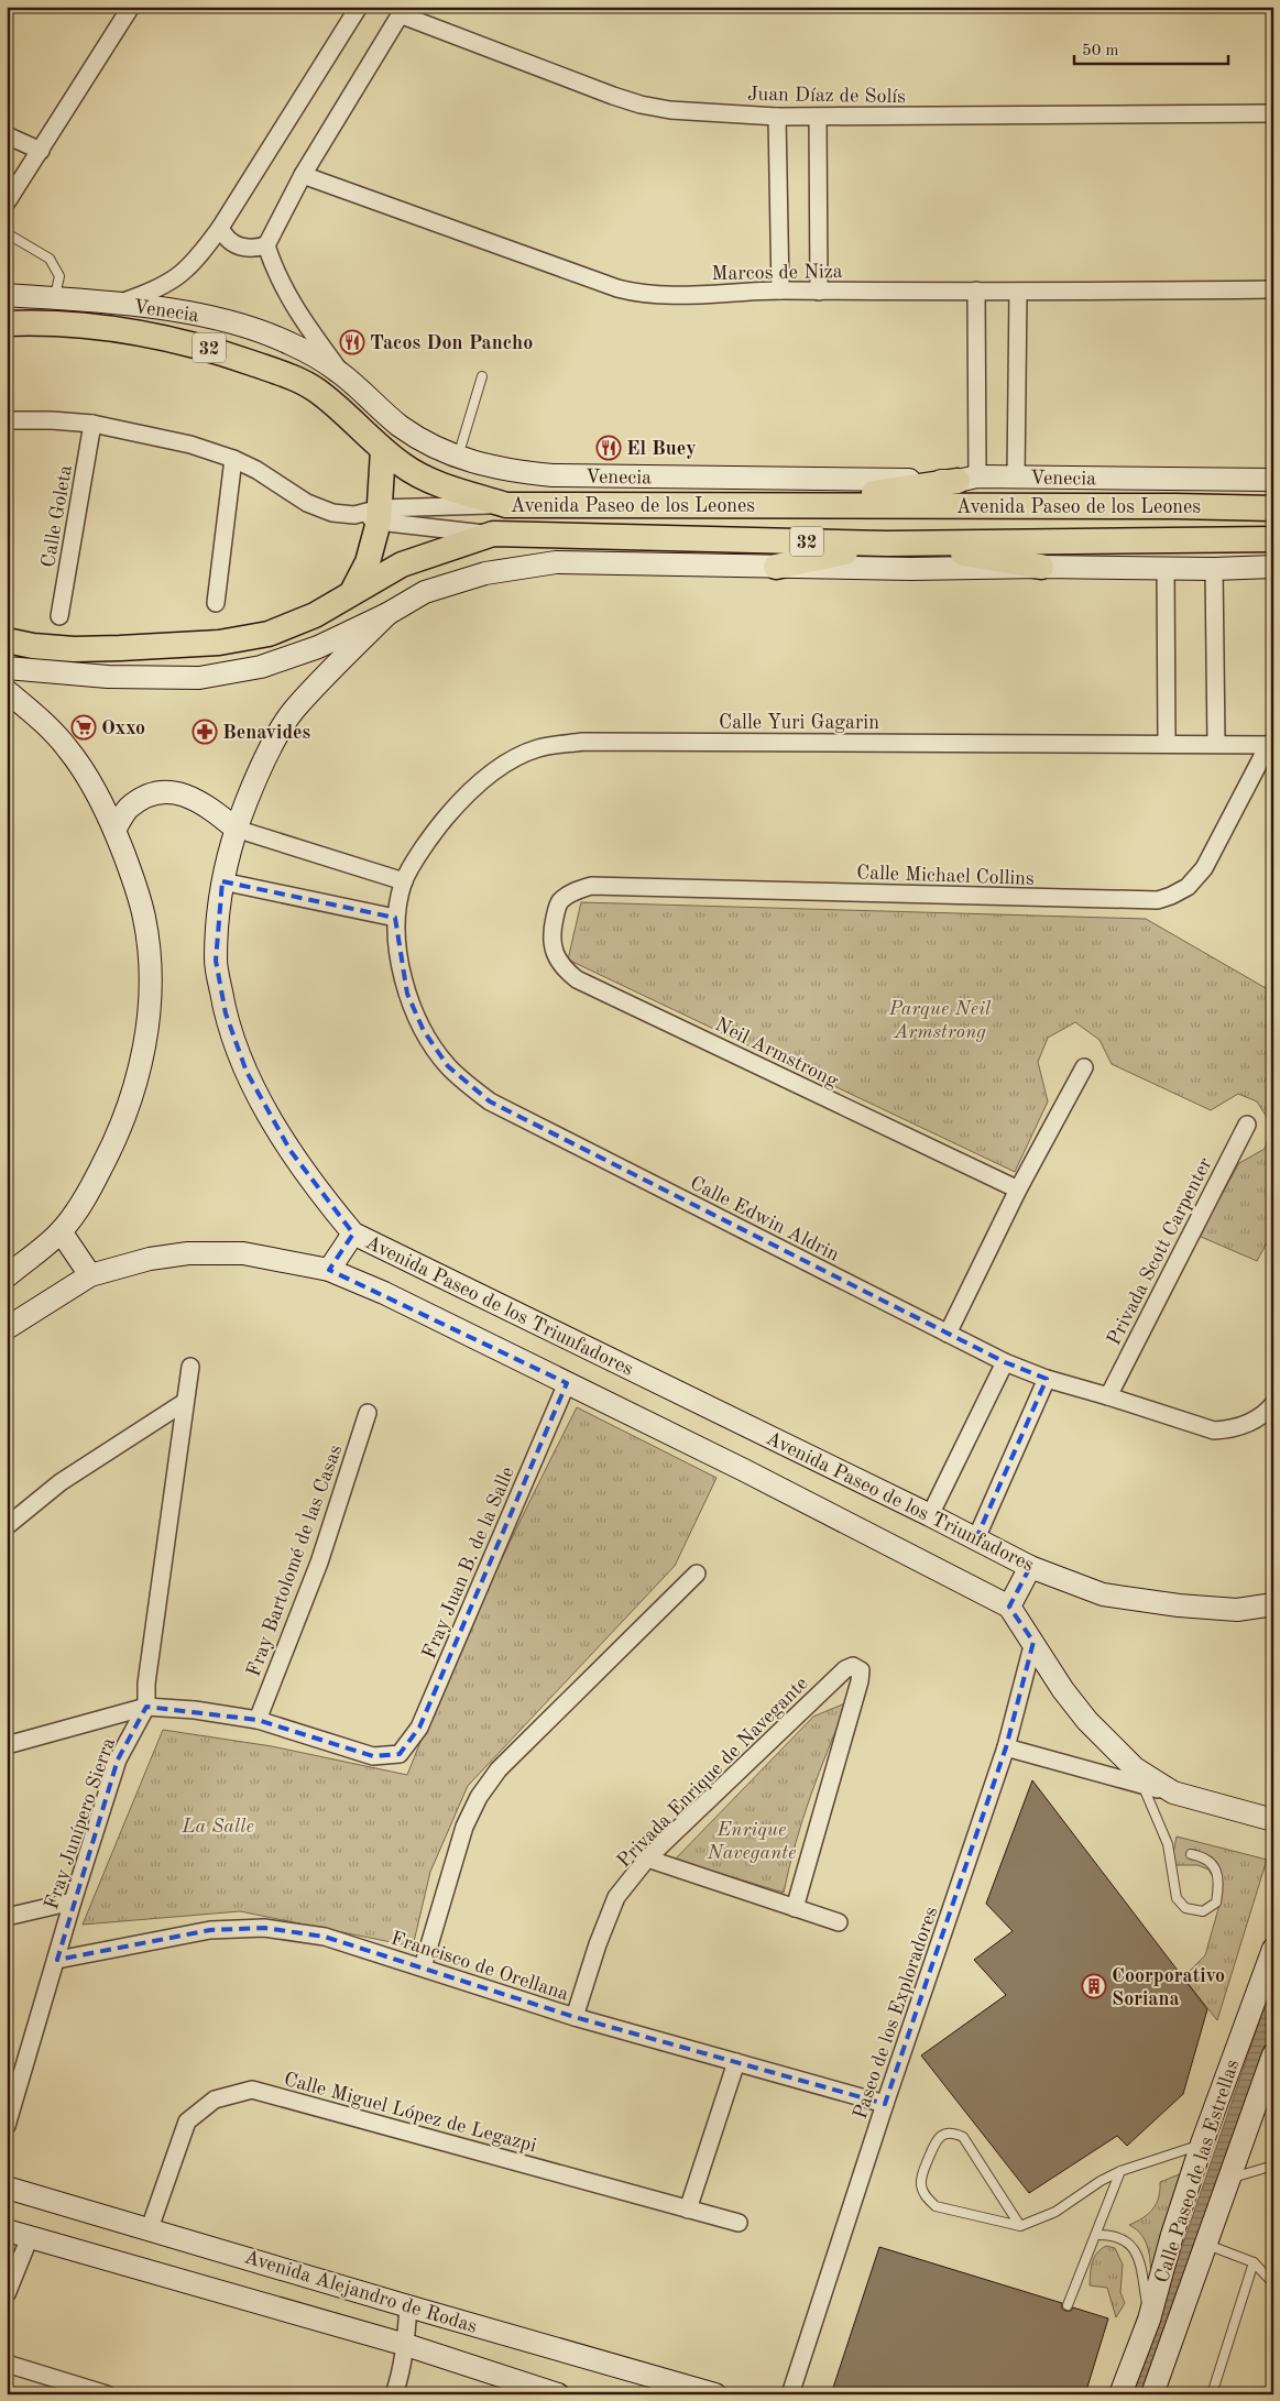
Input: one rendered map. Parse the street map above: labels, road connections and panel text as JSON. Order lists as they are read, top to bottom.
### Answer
{
  "streets": {
    "main road": ["32", "Avenida Paseo de los Leones"],
    "street": [
      "Juan Díaz de Solís",
      "Marcos de Niza",
      "Venecia",
      "Calle Goleta",
      "Calle Yuri Gagarin",
      "Calle Michael Collins",
      "Neil Armstrong",
      "Calle Edwin Aldrin",
      "Privada Scott Carpenter",
      "Avenida Paseo de los Triunfadores",
      "Fray Bartolomé de las Casas",
      "Fray Juan B. de la Salle",
      "Privada Enrique de Navegante",
      "Fray Junípero Sierra",
      "Francisco de Orellana",
      "Paseo de los Exploradores",
      "Calle Miguel López de Legazpi",
      "Calle Paseo de las Estrellas",
      "Avenida Alejandro de Rodas"
    ]
  },
  "crossings": [
    ["Calle Yuri Gagarin", "Calle Michael Collins"],
    ["Calle Yuri Gagarin", "Calle Edwin Aldrin"],
    ["Calle Michael Collins", "Neil Armstrong"],
    ["Calle Edwin Aldrin", "Privada Scott Carpenter"],
    ["Avenida Paseo de los Triunfadores", "Fray Juan B. de la Salle"],
    ["Avenida Paseo de los Triunfadores", "Paseo de los Exploradores"],
    ["Fray Bartolomé de las Casas", "Fray Juan B. de la Salle"],
    ["Privada Enrique de Navegante", "Francisco de Orellana"],
    ["Fray Junípero Sierra", "Francisco de Orellana"],
    ["Francisco de Orellana", "Paseo de los Exploradores"],
    ["Calle Miguel López de Legazpi", "Avenida Alejandro de Rodas"]
  ],
  "parks": ["Parque Neil Armstrong", "La Salle", "Enrique Navegante"],
  "places": {
    "restaurant": ["Tacos Don Pancho", "El Buey"],
    "supermarket": ["Oxxo"],
    "pharmacy": ["Benavides"],
    "building": ["Coorporativo Soriana"]
  },
  "scale_bar": "50 m"
}
